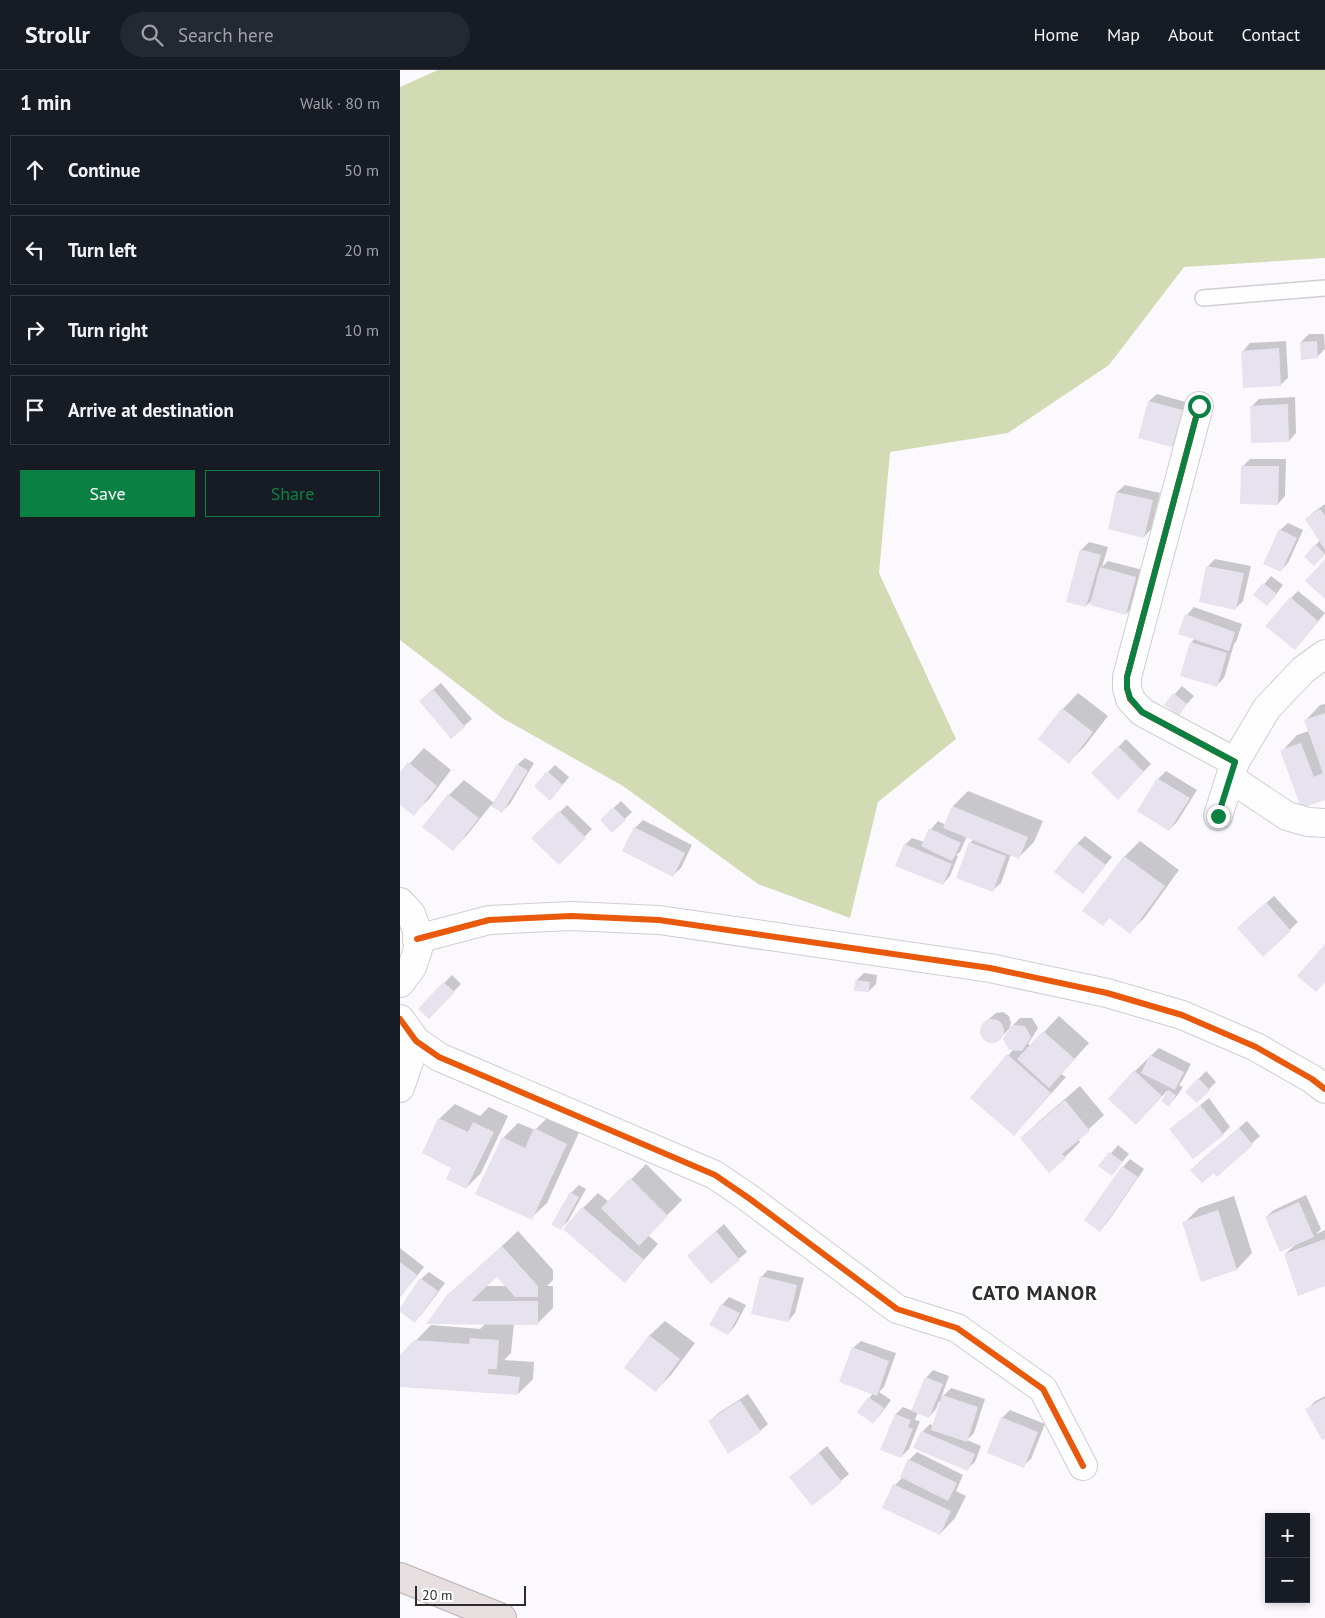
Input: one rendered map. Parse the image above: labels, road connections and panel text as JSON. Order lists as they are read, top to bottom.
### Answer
{
  "districts": ["CATO MANOR"],
  "scale_bar": "20 m",
  "page": {
    "header": "Strollr",
    "search": "Search here",
    "nav": [
      "Home",
      "Map",
      "About",
      "Contact"
    ],
    "heading": ["1 min", "Walk · 80 m"],
    "list": [
      ["Continue", "50 m"],
      ["Turn left", "20 m"],
      ["Turn right", "10 m"],
      "Arrive at destination"
    ],
    "buttons": ["Save", "Share"],
    "map_buttons": ["+", "−"],
    "scale": "20 m"
  }
}
